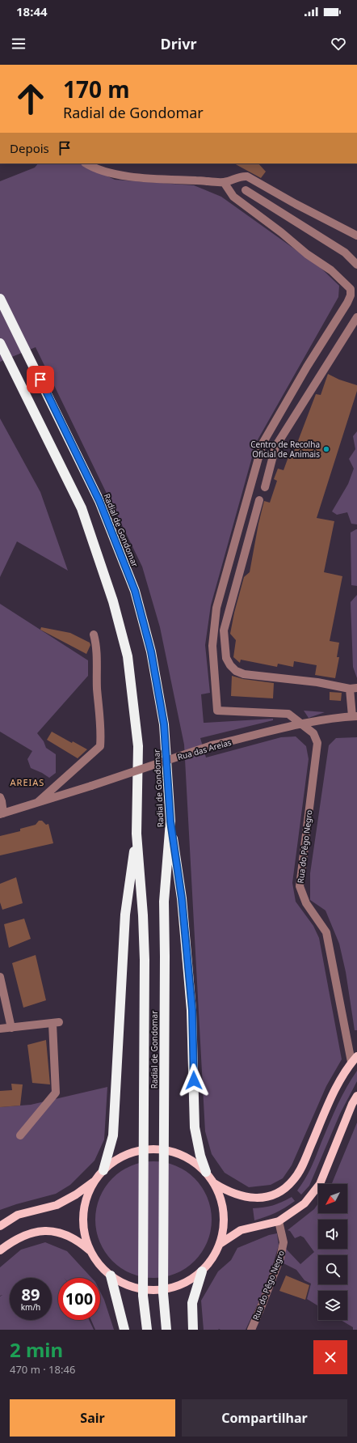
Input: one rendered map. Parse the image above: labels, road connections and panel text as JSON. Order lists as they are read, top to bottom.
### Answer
{
  "streets": {
    "highway": ["Radial de Gondomar"],
    "street": ["Rua das Areias", "Rua do Pêgo Negro"]
  },
  "crossings": [
    ["Rua das Areias", "Rua do Pêgo Negro"]
  ],
  "districts": ["AREIAS"],
  "places": ["Centro de Recolha Oficial de Animais"],
  "north": "bottom left",
  "page": {
    "status": "18:44",
    "header": "Drivr",
    "turn": ["170 m", "Radial de Gondomar"],
    "then": "Depois",
    "speed": "89 km/h",
    "limit": "100",
    "heading": ["2 min", "470 m · 18:46"],
    "buttons": ["Sair", "Compartilhar"]
  }
}
